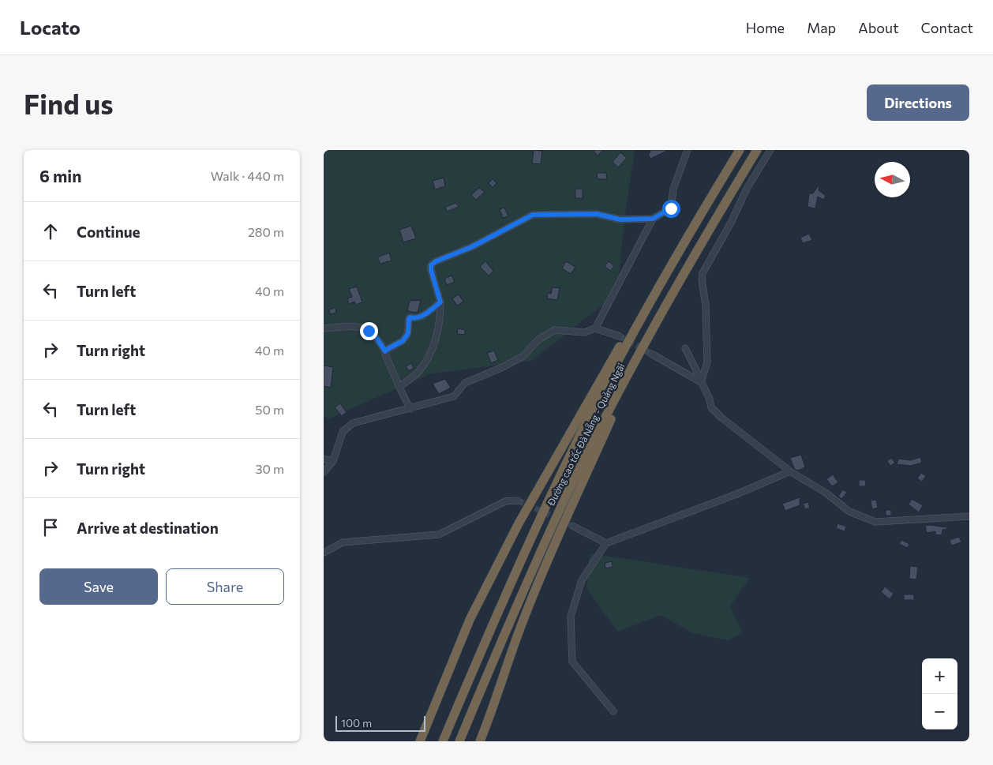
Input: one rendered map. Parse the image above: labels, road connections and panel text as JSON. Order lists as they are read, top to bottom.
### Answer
{
  "streets": {
    "highway": ["Đường cao tốc Đà Nẵng - Quảng Ngãi"]
  },
  "scale_bar": "100 m",
  "north": "left",
  "page": {
    "header": "Locato",
    "nav": [
      "Home",
      "Map",
      "About",
      "Contact"
    ],
    "buttons": [
      "Directions",
      ["Save", "Share"]
    ],
    "title": "Find us",
    "heading": ["6 min", "Walk · 440 m"],
    "list": [
      ["Continue", "280 m"],
      ["Turn left", "40 m"],
      ["Turn right", "40 m"],
      ["Turn left", "50 m"],
      ["Turn right", "30 m"],
      "Arrive at destination"
    ],
    "map_buttons": ["+", "−"],
    "scale": "100 m"
  }
}
